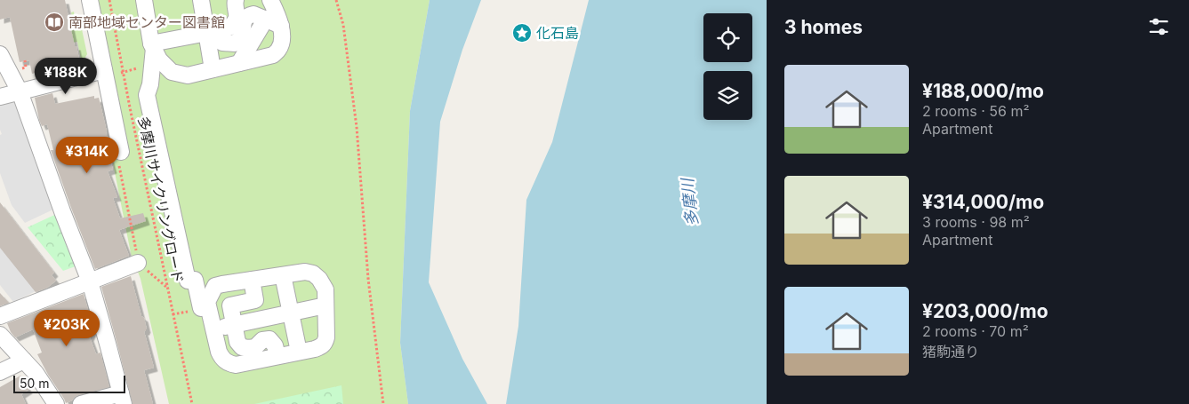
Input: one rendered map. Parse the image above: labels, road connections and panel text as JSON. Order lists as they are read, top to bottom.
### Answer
{
  "streets": {
    "path": ["多摩川サイクリングロード"]
  },
  "water": ["多摩川"],
  "places": {
    "library": ["南部地域センター図書館"],
    "place": ["化石島"]
  },
  "scale_bar": "50 m",
  "page": {
    "heading": "3 homes",
    "list": [
      {
        "name": "¥188,000/mo",
        "note": "2 rooms · 56 m² · Apartment"
      },
      {
        "name": "¥314,000/mo",
        "note": "3 rooms · 98 m² · Apartment"
      },
      {
        "name": "¥203,000/mo",
        "note": "2 rooms · 70 m² · 猪駒通り"
      }
    ],
    "price": ["¥188K", "¥314K", "¥203K"],
    "scale": "50 m"
  }
}
